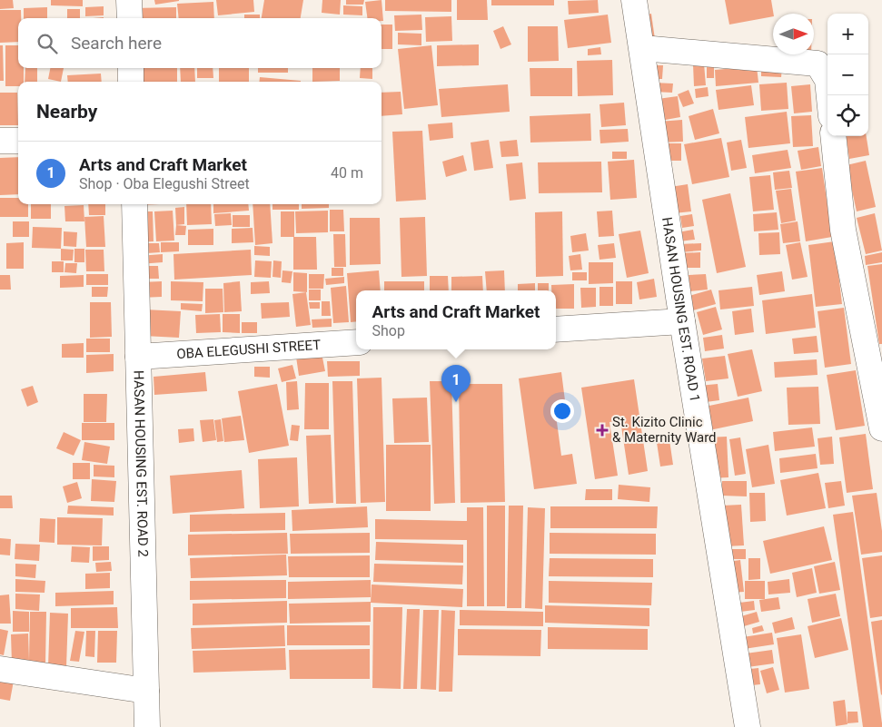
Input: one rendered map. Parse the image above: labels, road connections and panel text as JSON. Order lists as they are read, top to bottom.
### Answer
{
  "streets": {
    "street": ["HASAN HOUSING EST. ROAD 1", "OBA ELEGUSHI STREET", "HASAN HOUSING EST. ROAD 2"]
  },
  "crossings": [
    ["OBA ELEGUSHI STREET", "HASAN HOUSING EST. ROAD 2"]
  ],
  "places": {
    "health": ["St. Kizito Clinic & Maternity Ward"]
  },
  "north": "right",
  "page": {
    "map_buttons": ["+", "−"],
    "search": "Search here",
    "heading": "Nearby",
    "list": [
      {
        "mark": "1",
        "name": "Arts and Craft Market",
        "note": "Shop · Oba Elegushi Street",
        "value": "40 m"
      }
    ],
    "popup": ["Arts and Craft Market", "Shop"],
    "pins": "1"
  }
}
